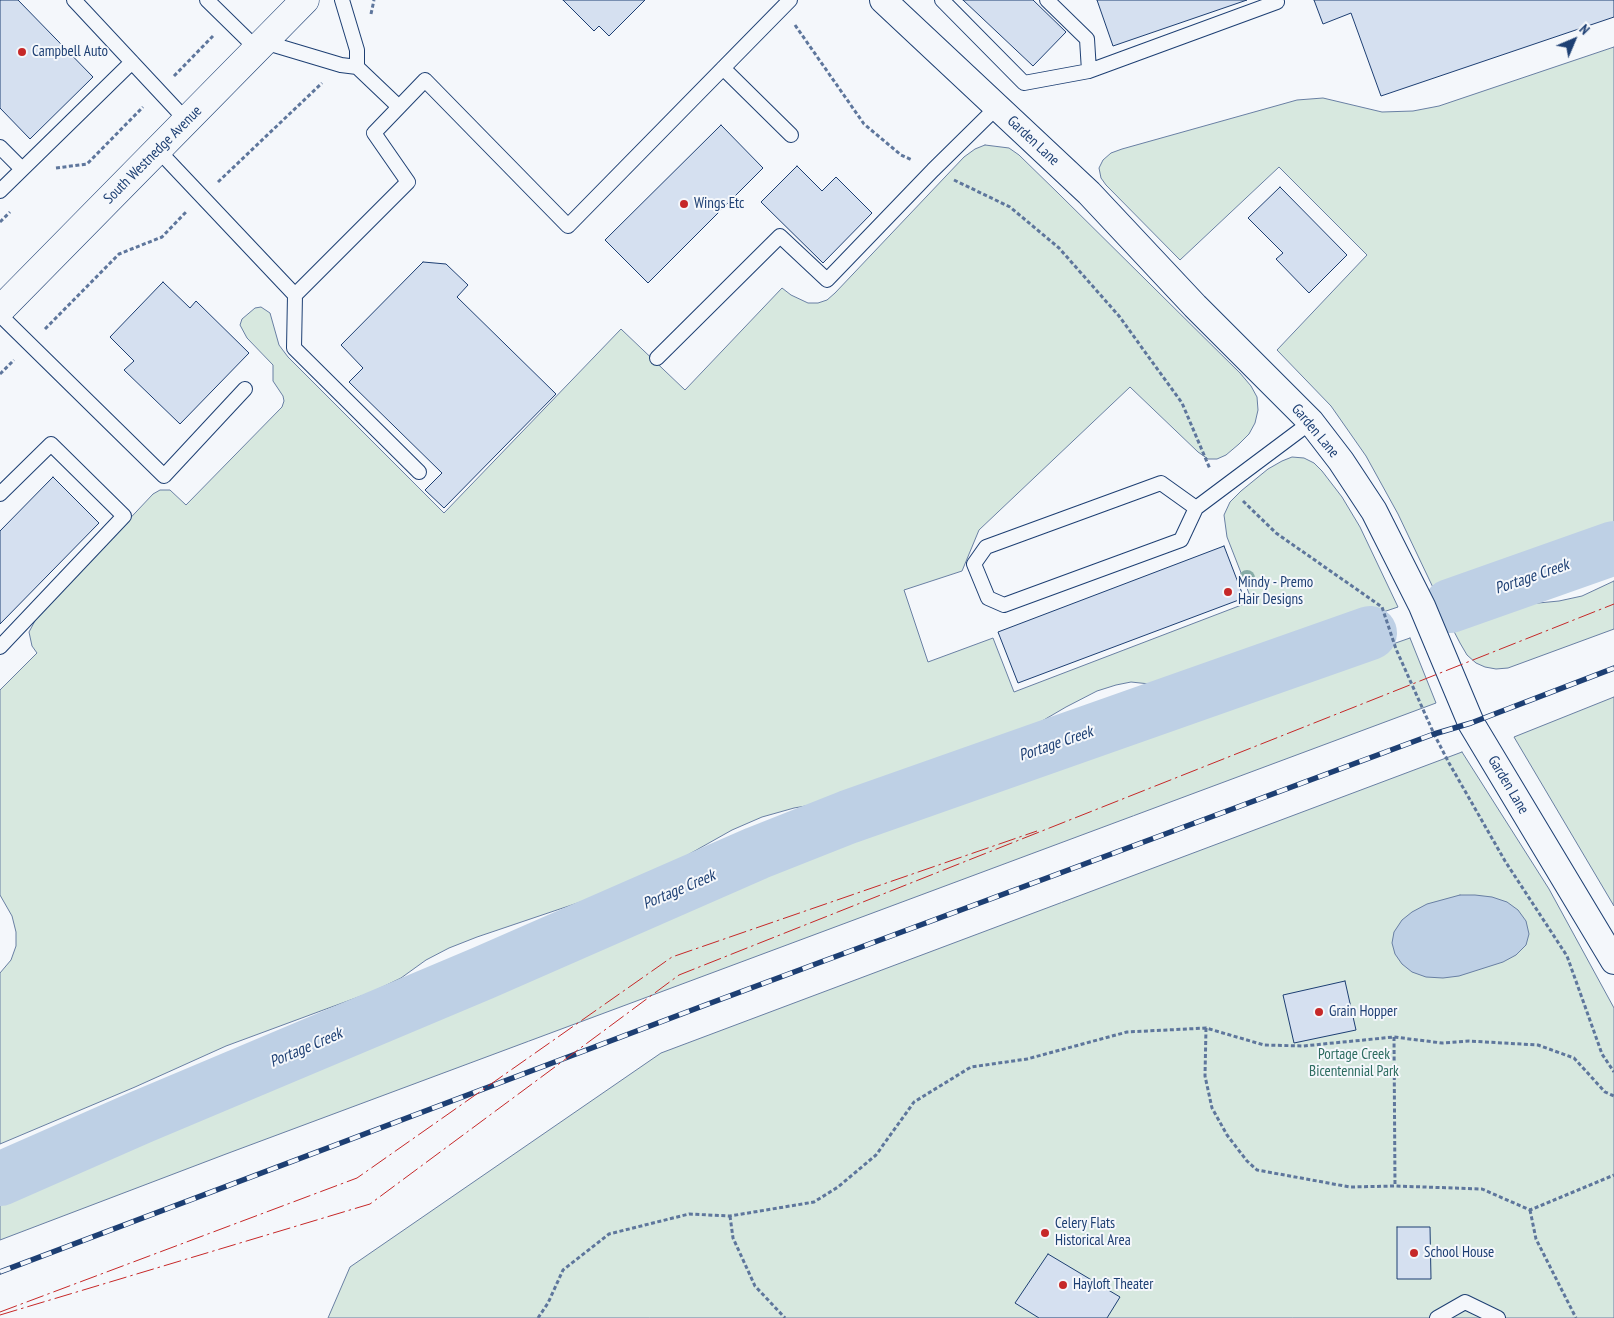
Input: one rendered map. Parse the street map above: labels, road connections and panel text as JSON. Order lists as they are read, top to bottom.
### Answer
{
  "streets": {
    "main road": ["South Westnedge Avenue"],
    "street": ["Garden Lane"]
  },
  "water": ["Portage Creek"],
  "parks": ["Portage Creek Bicentennial Park"],
  "places": [
    "Campbell Auto",
    "Wings Etc",
    "Mindy - Premo Hair Designs",
    "Grain Hopper",
    "Celery Flats Historical Area",
    "School House",
    "Hayloft Theater"
  ],
  "north": "top right"
}
